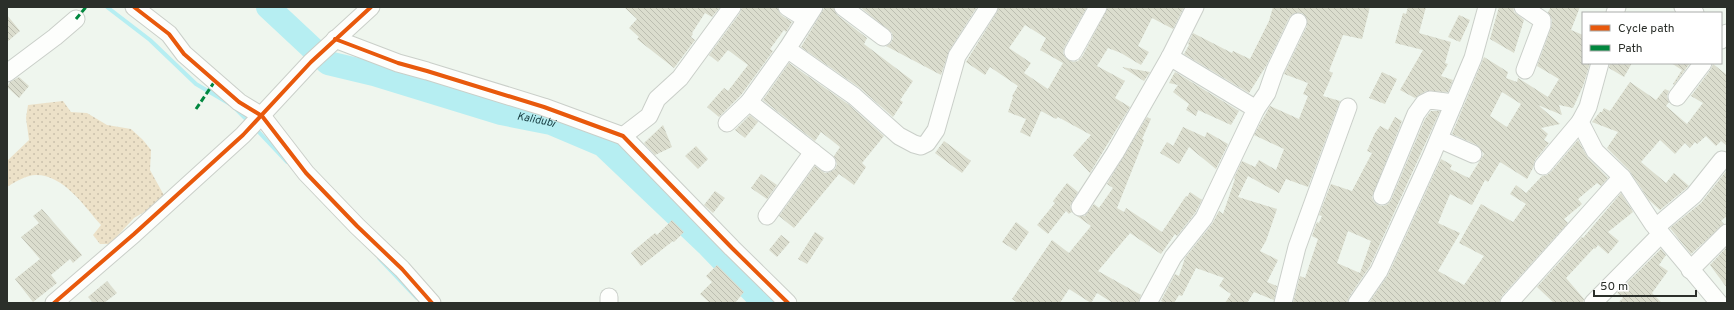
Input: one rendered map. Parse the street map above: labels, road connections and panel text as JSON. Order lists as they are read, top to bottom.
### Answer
{
  "water": ["Kalidubi"],
  "legend": ["Cycle path", "Path"],
  "scale_bar": "50 m"
}
